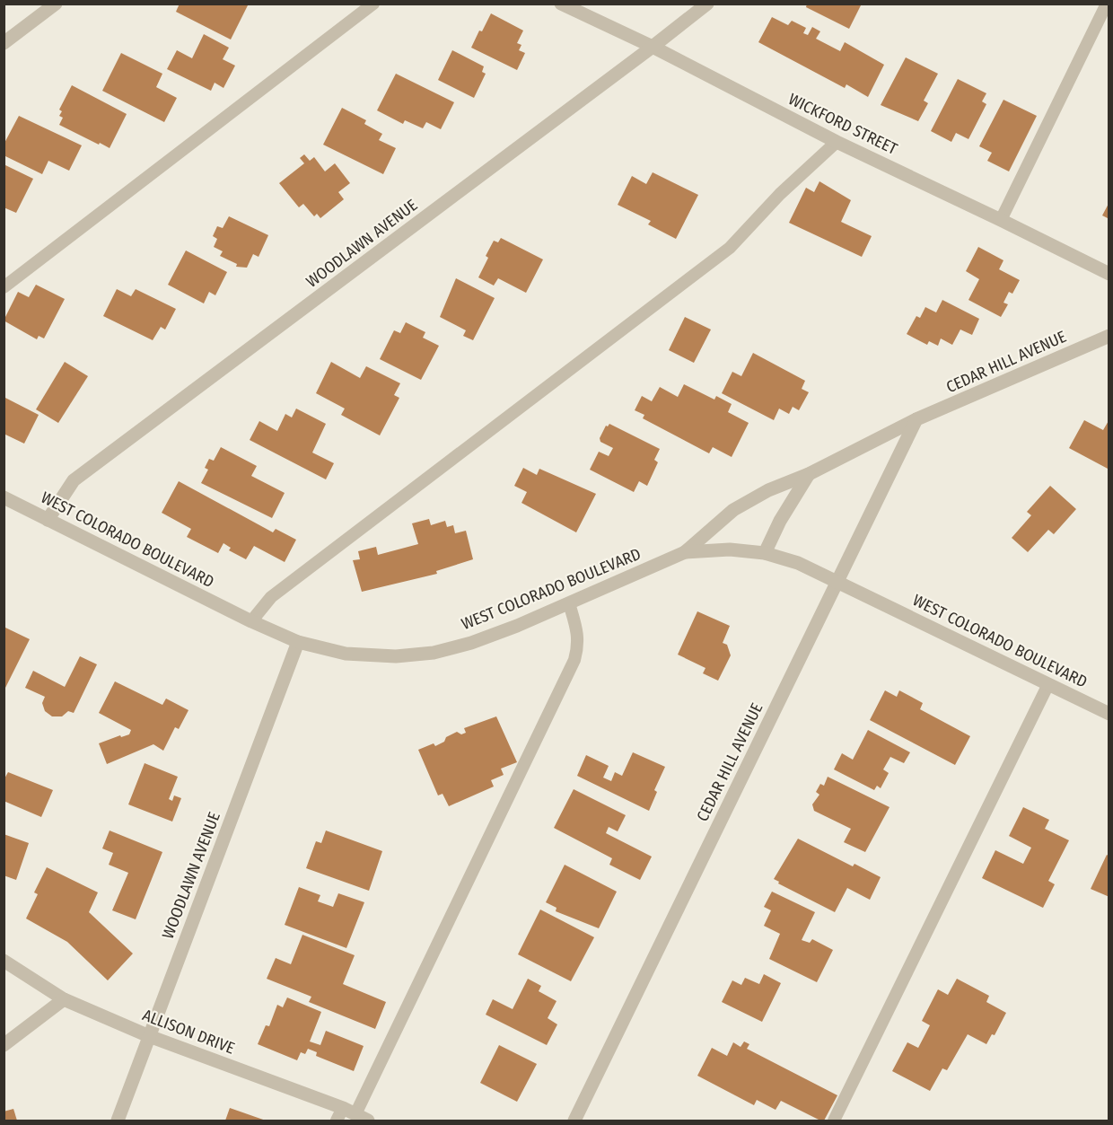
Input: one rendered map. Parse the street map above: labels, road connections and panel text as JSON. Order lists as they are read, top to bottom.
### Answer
{
  "streets": {
    "street": [
      "WICKFORD STREET",
      "WOODLAWN AVENUE",
      "CEDAR HILL AVENUE",
      "WEST COLORADO BOULEVARD",
      "ALLISON DRIVE"
    ]
  },
  "crossings": [
    ["WICKFORD STREET", "WOODLAWN AVENUE"],
    ["WOODLAWN AVENUE", "WEST COLORADO BOULEVARD"],
    ["WOODLAWN AVENUE", "ALLISON DRIVE"],
    ["CEDAR HILL AVENUE", "WEST COLORADO BOULEVARD"]
  ]
}
